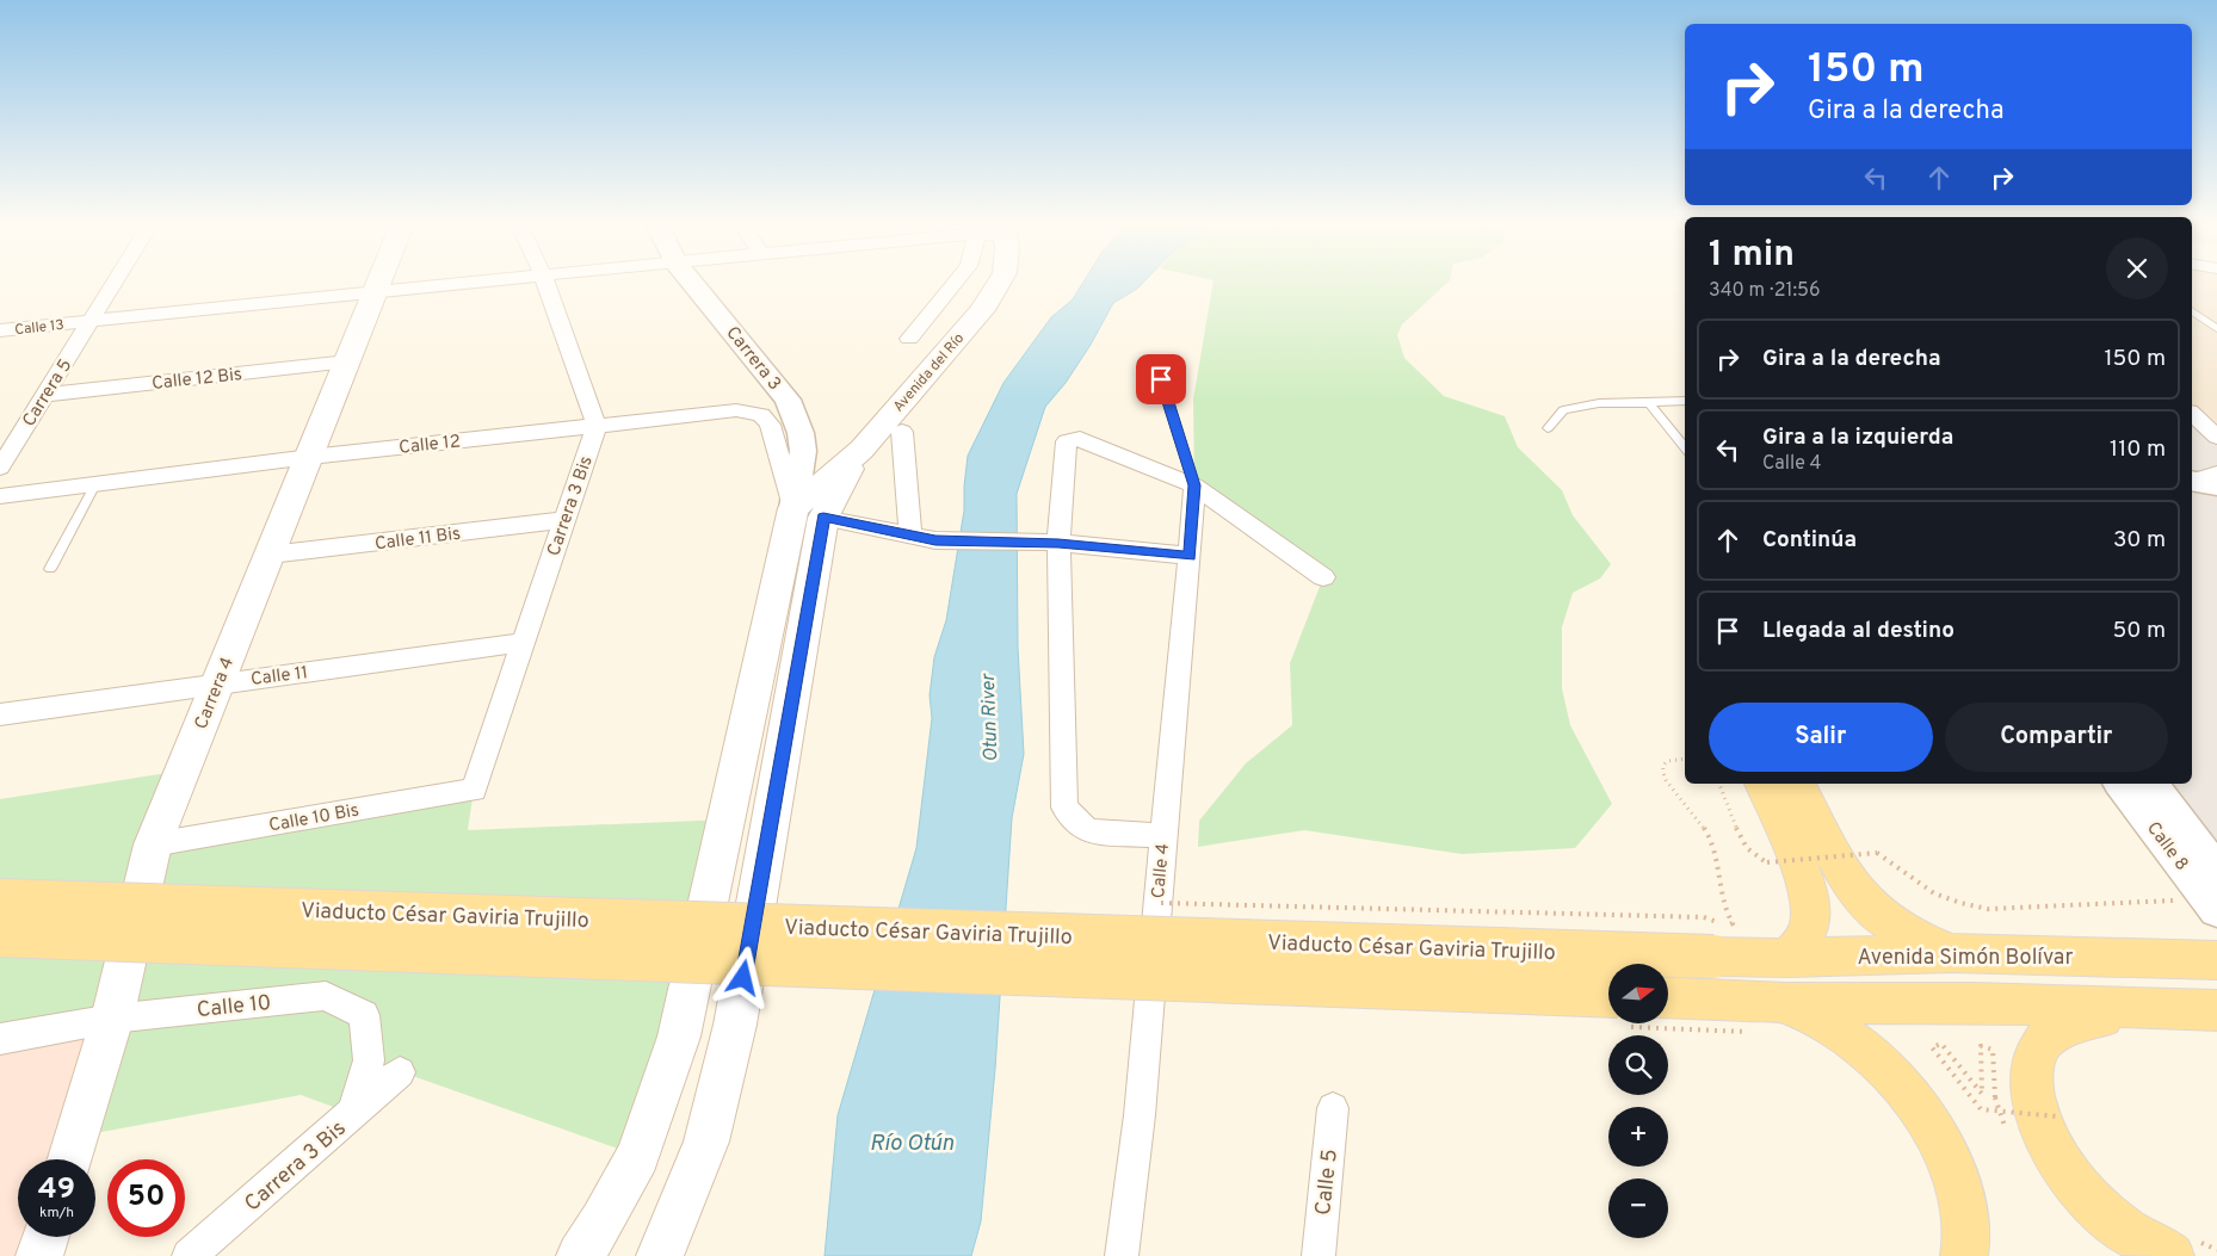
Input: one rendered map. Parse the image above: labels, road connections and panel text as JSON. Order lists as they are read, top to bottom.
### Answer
{
  "streets": {
    "main road": [
      "Avenida del Río",
      "Carrera 4",
      "Viaducto César Gaviria Trujillo",
      "Avenida Simón Bolívar"
    ],
    "street": [
      "Calle 13",
      "Carrera 3",
      "Calle 12 Bis",
      "Carrera 5",
      "Calle 12",
      "Carrera 3 Bis",
      "Calle 11 Bis",
      "Calle 11",
      "Calle 10 Bis",
      "Calle 8",
      "Calle 4",
      "Calle 10",
      "Calle 5"
    ]
  },
  "crossings": [
    ["Calle 13", "Carrera 5"],
    ["Calle 13", "Carrera 4"],
    ["Carrera 3", "Avenida del Río"],
    ["Carrera 3", "Calle 12"],
    ["Avenida del Río", "Calle 12"],
    ["Calle 12 Bis", "Carrera 5"],
    ["Calle 12 Bis", "Carrera 4"],
    ["Calle 12", "Carrera 3 Bis"],
    ["Calle 12", "Carrera 4"],
    ["Carrera 3 Bis", "Calle 11 Bis"],
    ["Carrera 3 Bis", "Calle 11"],
    ["Carrera 3 Bis", "Calle 10 Bis"],
    ["Carrera 3 Bis", "Calle 10"],
    ["Calle 11 Bis", "Carrera 4"],
    ["Calle 11", "Carrera 4"],
    ["Carrera 4", "Calle 10 Bis"],
    ["Carrera 4", "Calle 10"],
    ["Viaducto César Gaviria Trujillo", "Avenida Simón Bolívar"]
  ],
  "water": ["Otun River", "Río Otún"],
  "north": "right",
  "page": {
    "turn": ["150 m", "Gira a la derecha"],
    "heading": ["1 min", "340 m · 21:56"],
    "list": [
      {
        "name": "Gira a la derecha",
        "value": "150 m"
      },
      {
        "name": "Gira a la izquierda",
        "note": "Calle 4",
        "value": "110 m"
      },
      {
        "name": "Continúa",
        "value": "30 m"
      },
      {
        "name": "Llegada al destino",
        "value": "50 m"
      }
    ],
    "buttons": ["Salir", "Compartir"],
    "map_buttons": ["+", "−"],
    "speed": "49 km/h",
    "limit": "50"
  }
}
